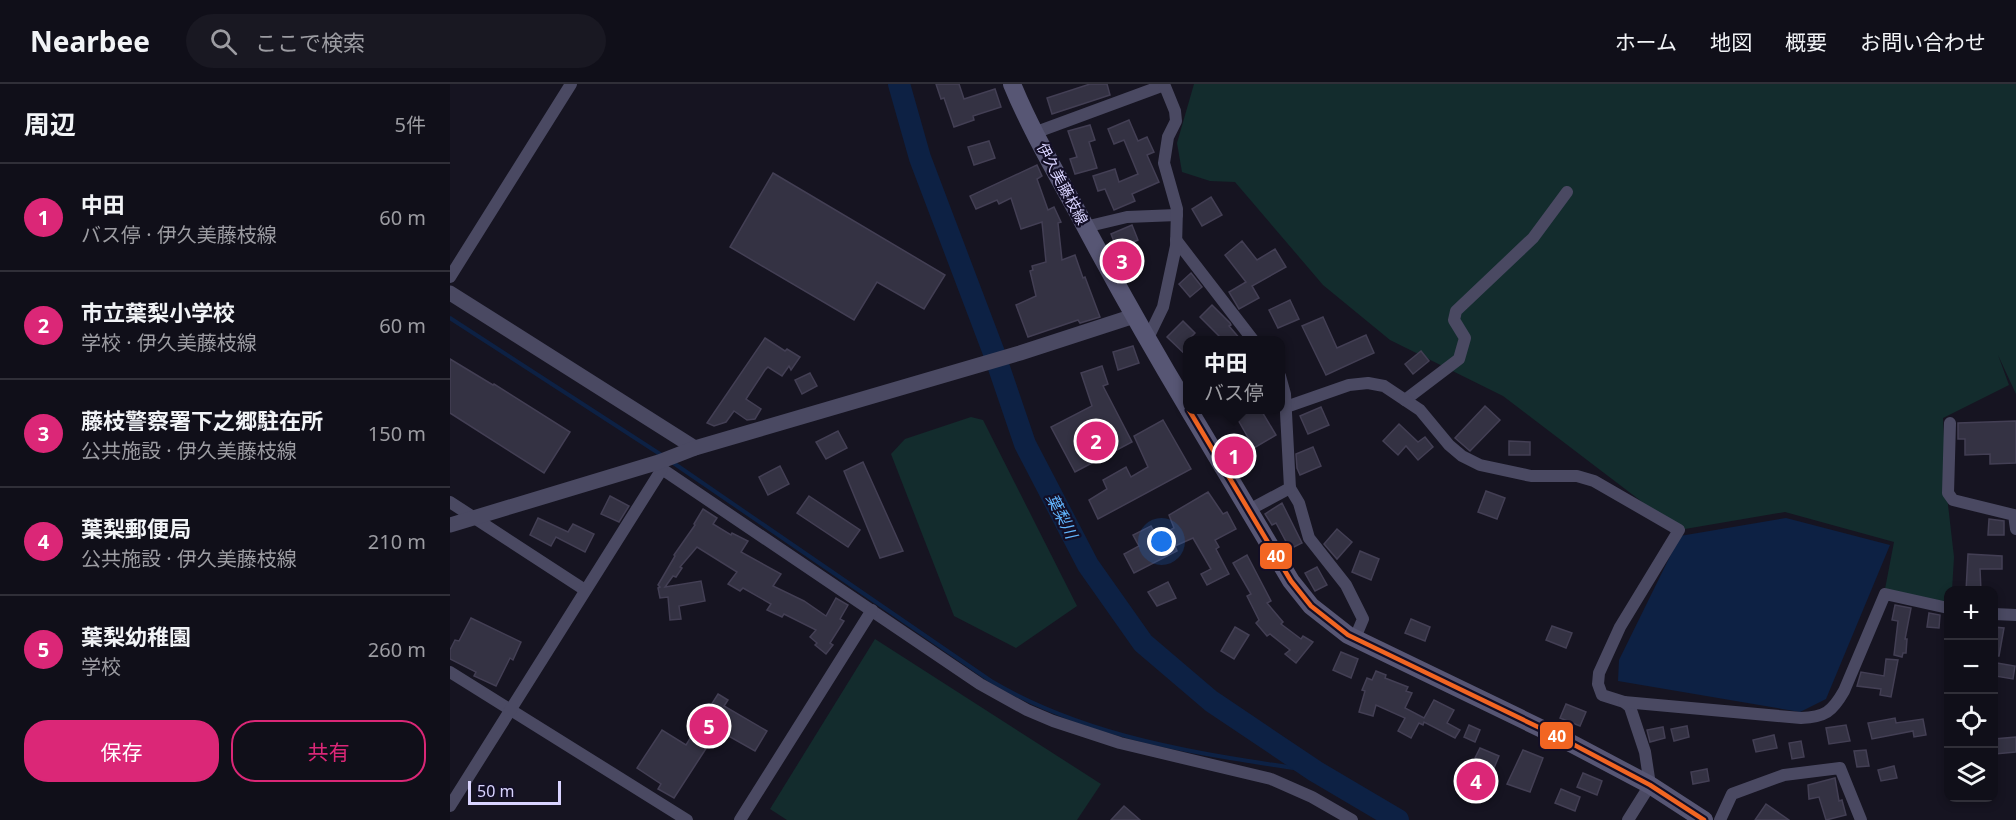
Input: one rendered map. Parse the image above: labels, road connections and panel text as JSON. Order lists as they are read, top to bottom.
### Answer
{
  "streets": {
    "main road": ["伊久美藤枝線"]
  },
  "water": ["葉梨川"],
  "lines": ["transit line 40"],
  "scale_bar": "50 m",
  "page": {
    "header": "Nearbee",
    "search": "ここで検索",
    "nav": [
      "ホーム",
      "地図",
      "概要",
      "お問い合わせ"
    ],
    "heading": ["周辺", "5件"],
    "list": [
      {
        "mark": "1",
        "name": "中田",
        "note": "バス停 · 伊久美藤枝線",
        "value": "60 m"
      },
      {
        "mark": "2",
        "name": "市立葉梨小学校",
        "note": "学校 · 伊久美藤枝線",
        "value": "60 m"
      },
      {
        "mark": "3",
        "name": "藤枝警察署下之郷駐在所",
        "note": "公共施設 · 伊久美藤枝線",
        "value": "150 m"
      },
      {
        "mark": "4",
        "name": "葉梨郵便局",
        "note": "公共施設 · 伊久美藤枝線",
        "value": "210 m"
      },
      {
        "mark": "5",
        "name": "葉梨幼稚園",
        "note": "学校",
        "value": "260 m"
      }
    ],
    "pins": [
      "3",
      "2",
      "1",
      "5",
      "4"
    ],
    "popup": ["中田", "バス停"],
    "map_buttons": ["+", "−"],
    "buttons": ["保存", "共有"],
    "scale": "50 m"
  }
}
